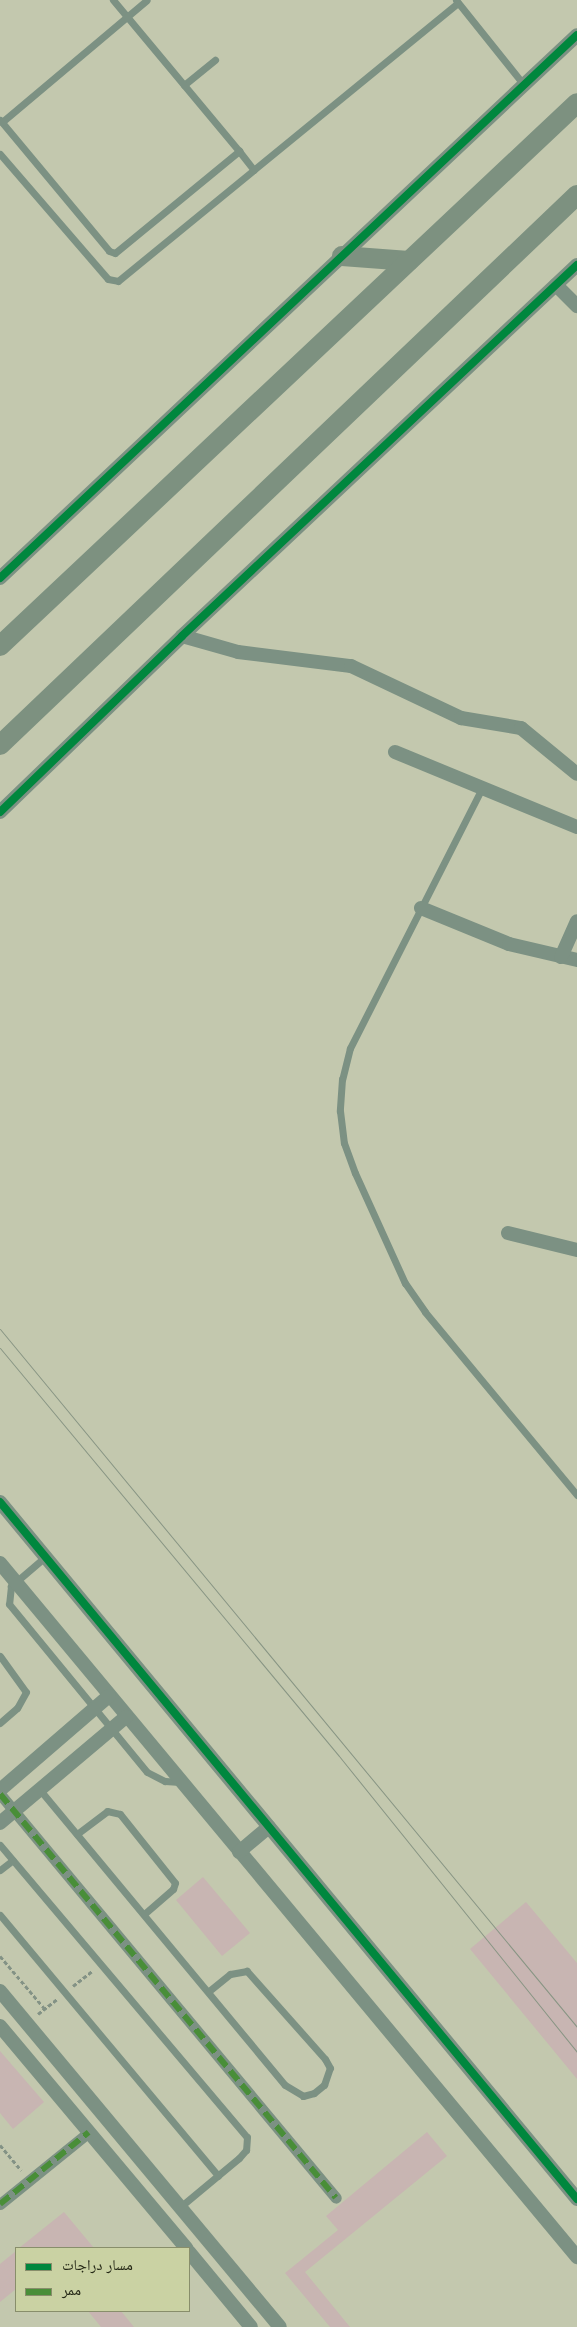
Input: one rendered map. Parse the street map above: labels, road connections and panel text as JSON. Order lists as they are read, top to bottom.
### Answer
{
  "legend": ["مسار دراجات", "ممر"]
}
